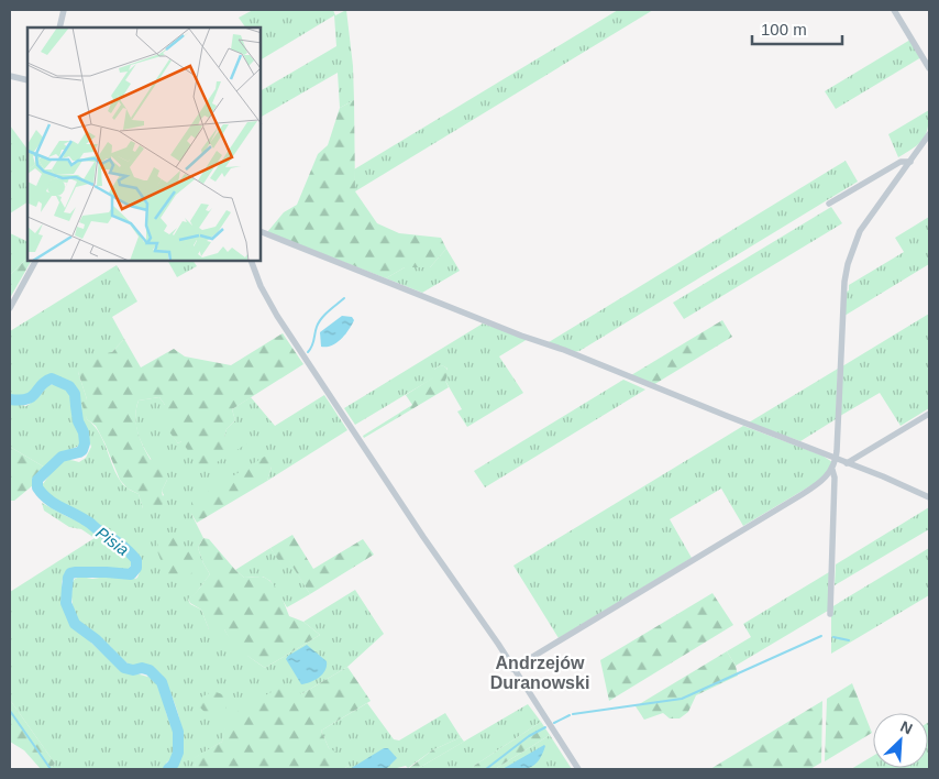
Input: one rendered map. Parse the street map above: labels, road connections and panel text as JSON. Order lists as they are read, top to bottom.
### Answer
{
  "districts": ["Andrzejów Duranowski"],
  "water": ["Pisia"],
  "scale_bar": "100 m",
  "north": "top right"
}
